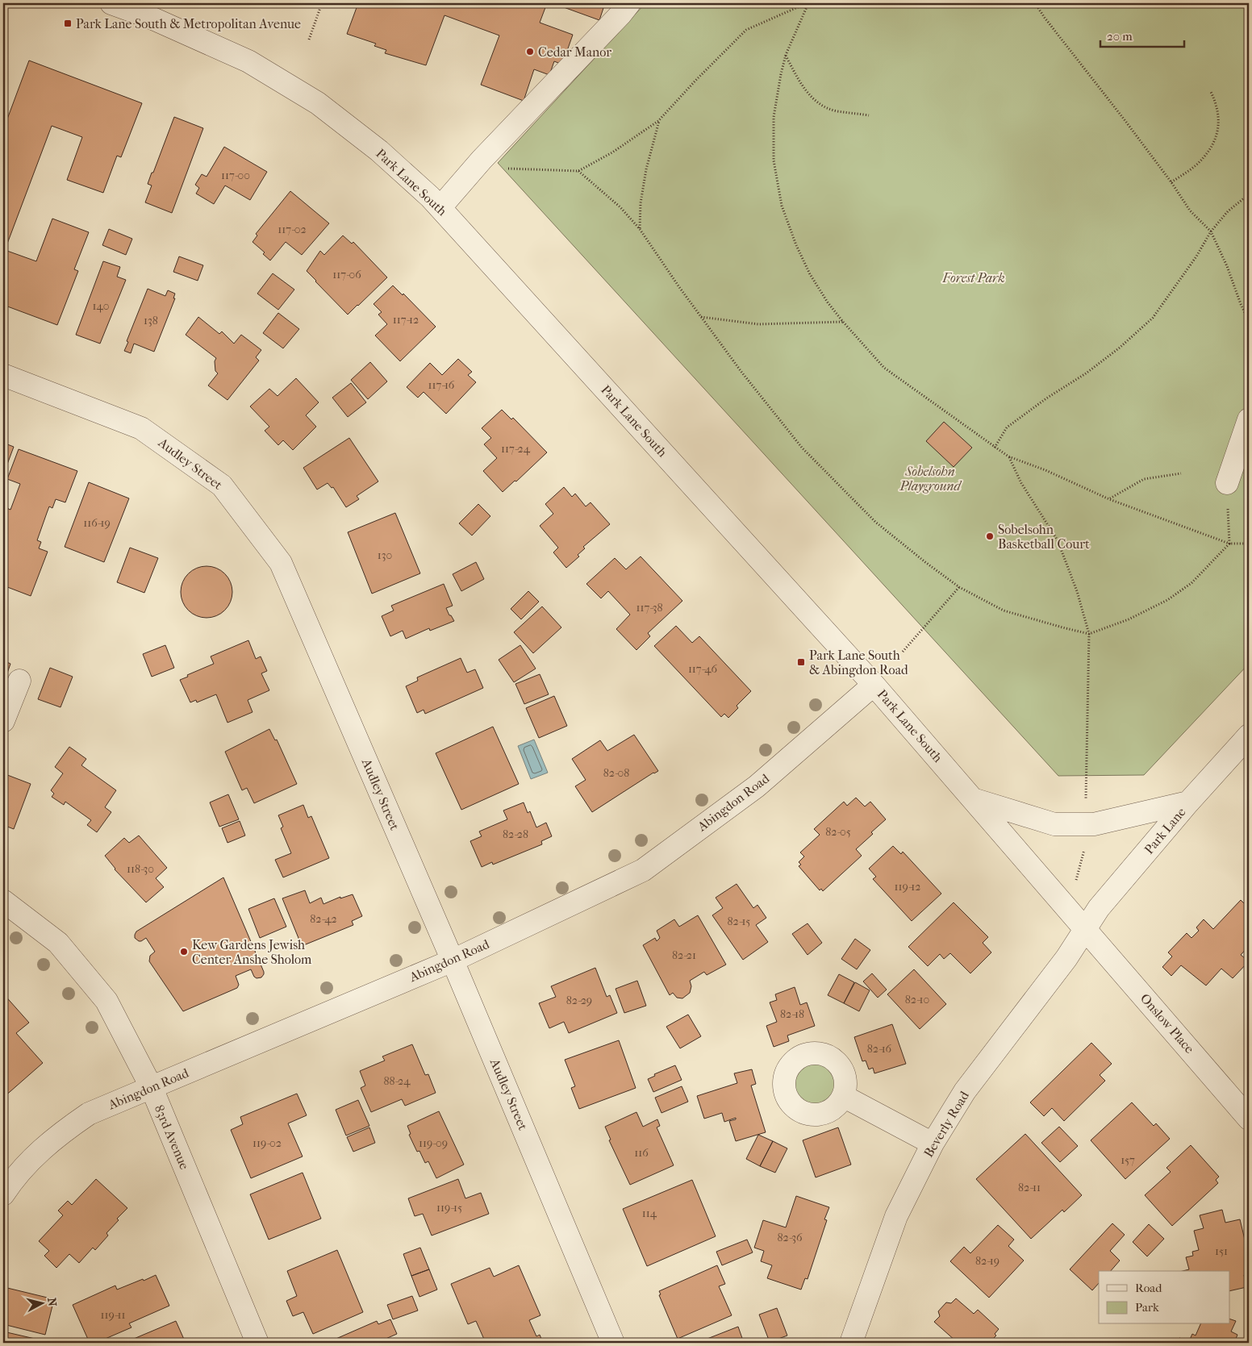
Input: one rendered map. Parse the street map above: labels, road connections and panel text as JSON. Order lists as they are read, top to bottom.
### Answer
{
  "streets": {
    "street": [
      "Park Lane South",
      "Audley Street",
      "Abingdon Road",
      "Park Lane",
      "Onslow Place",
      "Beverly Road",
      "83rd Avenue"
    ]
  },
  "crossings": [
    ["Park Lane South", "Abingdon Road"],
    ["Park Lane South", "Park Lane"],
    ["Park Lane South", "Onslow Place"],
    ["Park Lane South", "Beverly Road"],
    ["Audley Street", "Abingdon Road"],
    ["Abingdon Road", "83rd Avenue"],
    ["Park Lane", "Onslow Place"],
    ["Park Lane", "Beverly Road"],
    ["Onslow Place", "Beverly Road"]
  ],
  "parks": ["Forest Park", "Sobelsohn Playground"],
  "places": {
    "transit": ["Park Lane South & Metropolitan Avenue", "Park Lane South & Abingdon Road"],
    "other": ["Cedar Manor", "Sobelsohn Basketball Court", "Kew Gardens Jewish Center Anshe Sholom"]
  },
  "house_numbers": [
    "117-00",
    "117-02",
    "117-06",
    "140",
    "117-12",
    "138",
    "117-16",
    "117-24",
    "116-19",
    "130",
    "117-38",
    "117-46",
    "82-08",
    "82-05",
    "82-28",
    "118-30",
    "119-12",
    "82-42",
    "82-15",
    "82-21",
    "82-10",
    "82-29",
    "82-18",
    "82-16",
    "88-24",
    "119-02",
    "119-09",
    "116",
    "157",
    "82-11",
    "119-15",
    "114",
    "82-36",
    "151",
    "82-19",
    "119-11"
  ],
  "legend": ["Road", "Park"],
  "scale_bar": "20 m",
  "north": "right"
}
